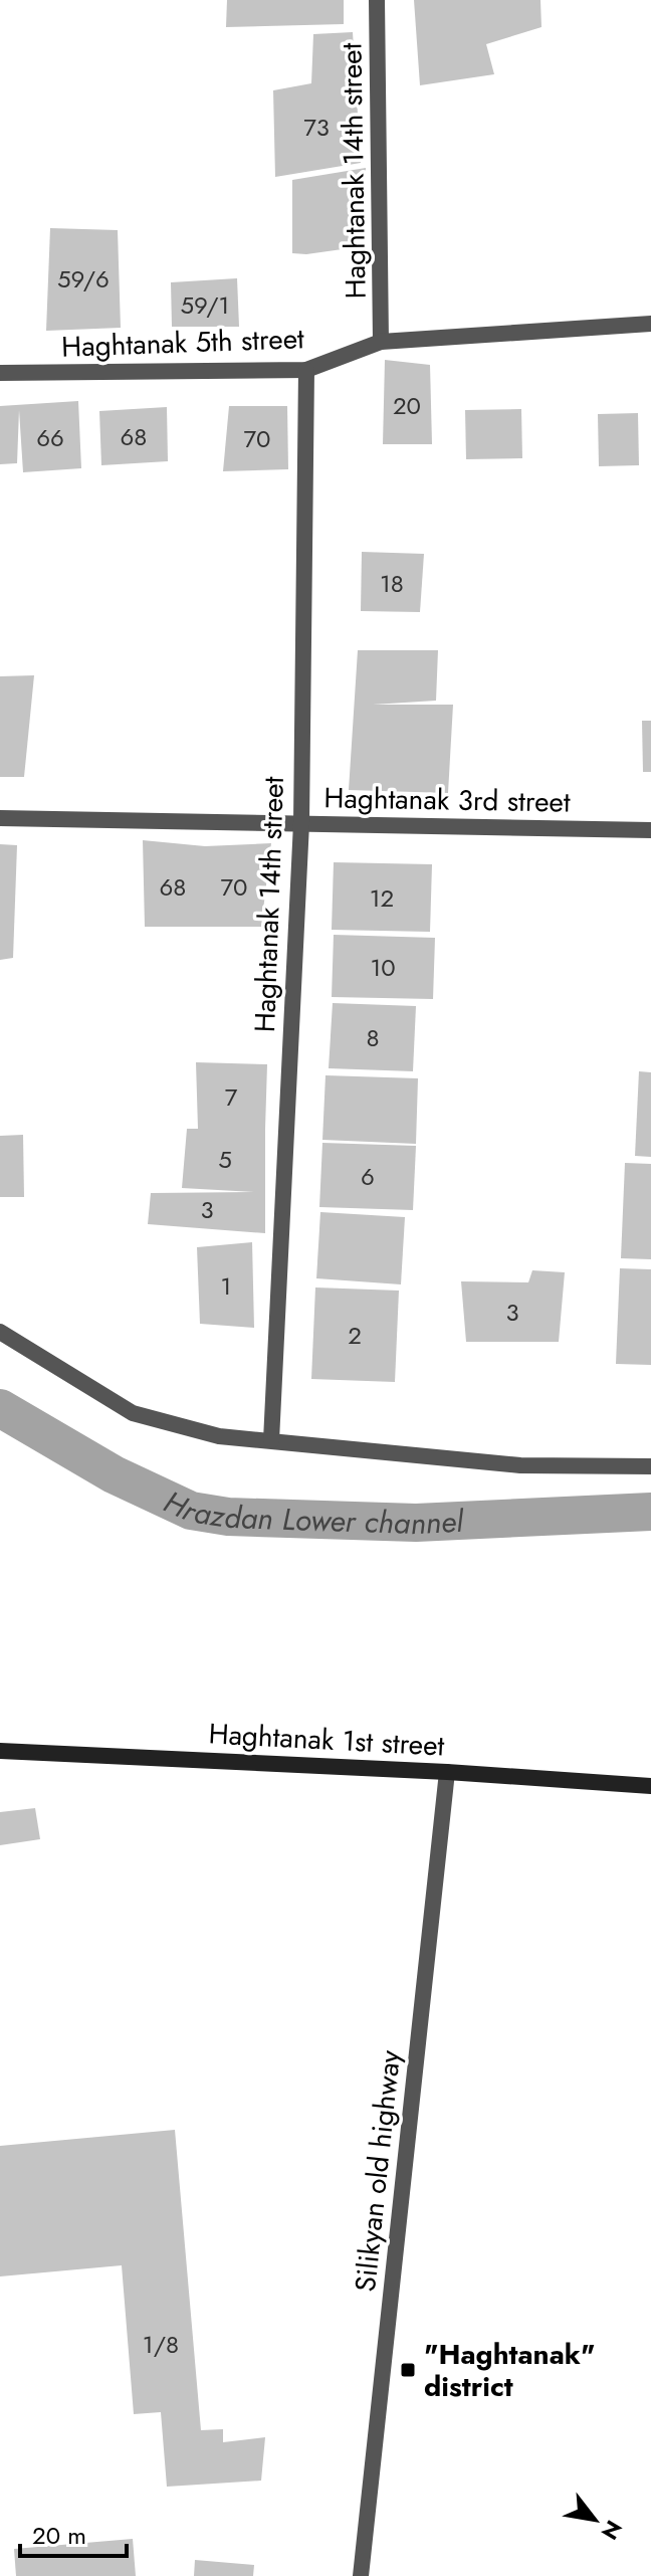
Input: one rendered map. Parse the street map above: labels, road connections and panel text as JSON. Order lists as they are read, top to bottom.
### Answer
{
  "streets": {
    "main road": ["Haghtanak 1st street"],
    "street": [
      "Haghtanak 14th street",
      "Haghtanak 5th street",
      "Haghtanak 3rd street",
      "Silikyan old highway"
    ]
  },
  "crossings": [
    ["Haghtanak 14th street", "Haghtanak 5th street"],
    ["Haghtanak 14th street", "Haghtanak 3rd street"],
    ["Haghtanak 1st street", "Silikyan old highway"]
  ],
  "water": ["Hrazdan Lower channel"],
  "places": {
    "transit": ["\"Haghtanak\" district"]
  },
  "house_numbers": [
    "73",
    "59/6",
    "59/1",
    "20",
    "68",
    "66",
    "70",
    "18",
    "68",
    "70",
    "12",
    "10",
    "8",
    "7",
    "5",
    "6",
    "3",
    "1",
    "3",
    "2",
    "1/8"
  ],
  "scale_bar": "20 m",
  "north": "bottom right"
}
